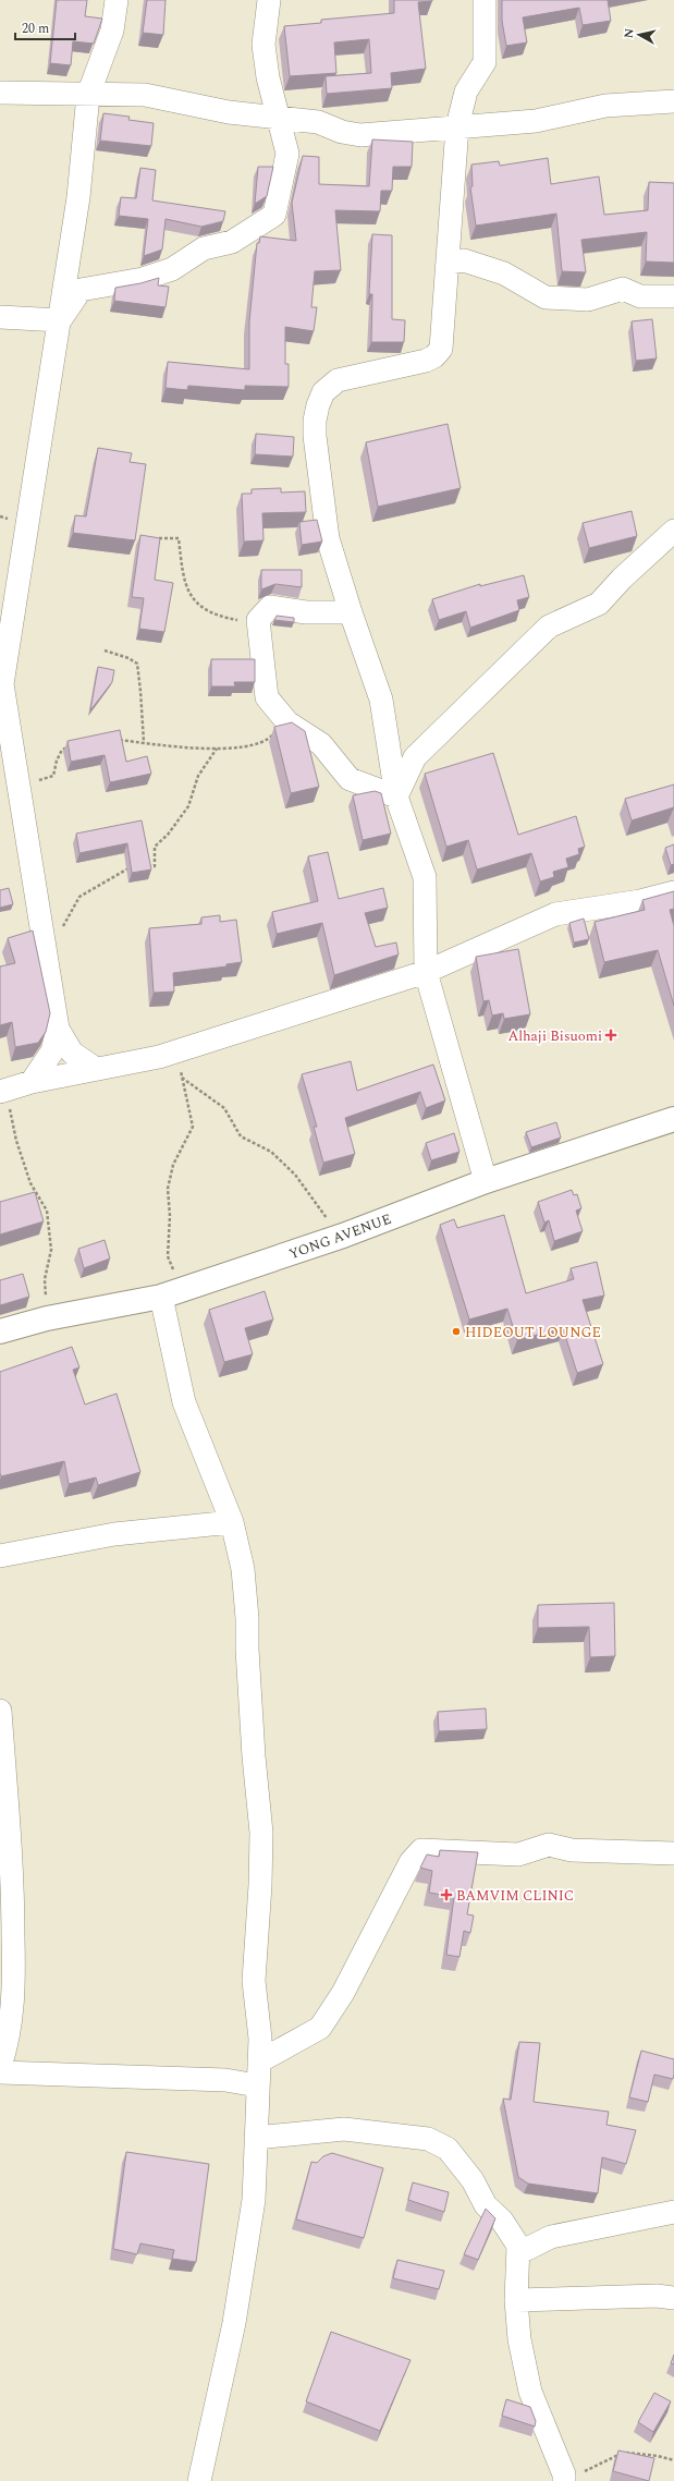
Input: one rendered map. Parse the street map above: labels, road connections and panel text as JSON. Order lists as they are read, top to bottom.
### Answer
{
  "streets": {
    "street": ["YONG AVENUE"]
  },
  "places": {
    "health": ["Alhaji Bisuomi", "BAMVIM CLINIC"],
    "other": ["HIDEOUT LOUNGE"]
  },
  "scale_bar": "20 m",
  "north": "left"
}
